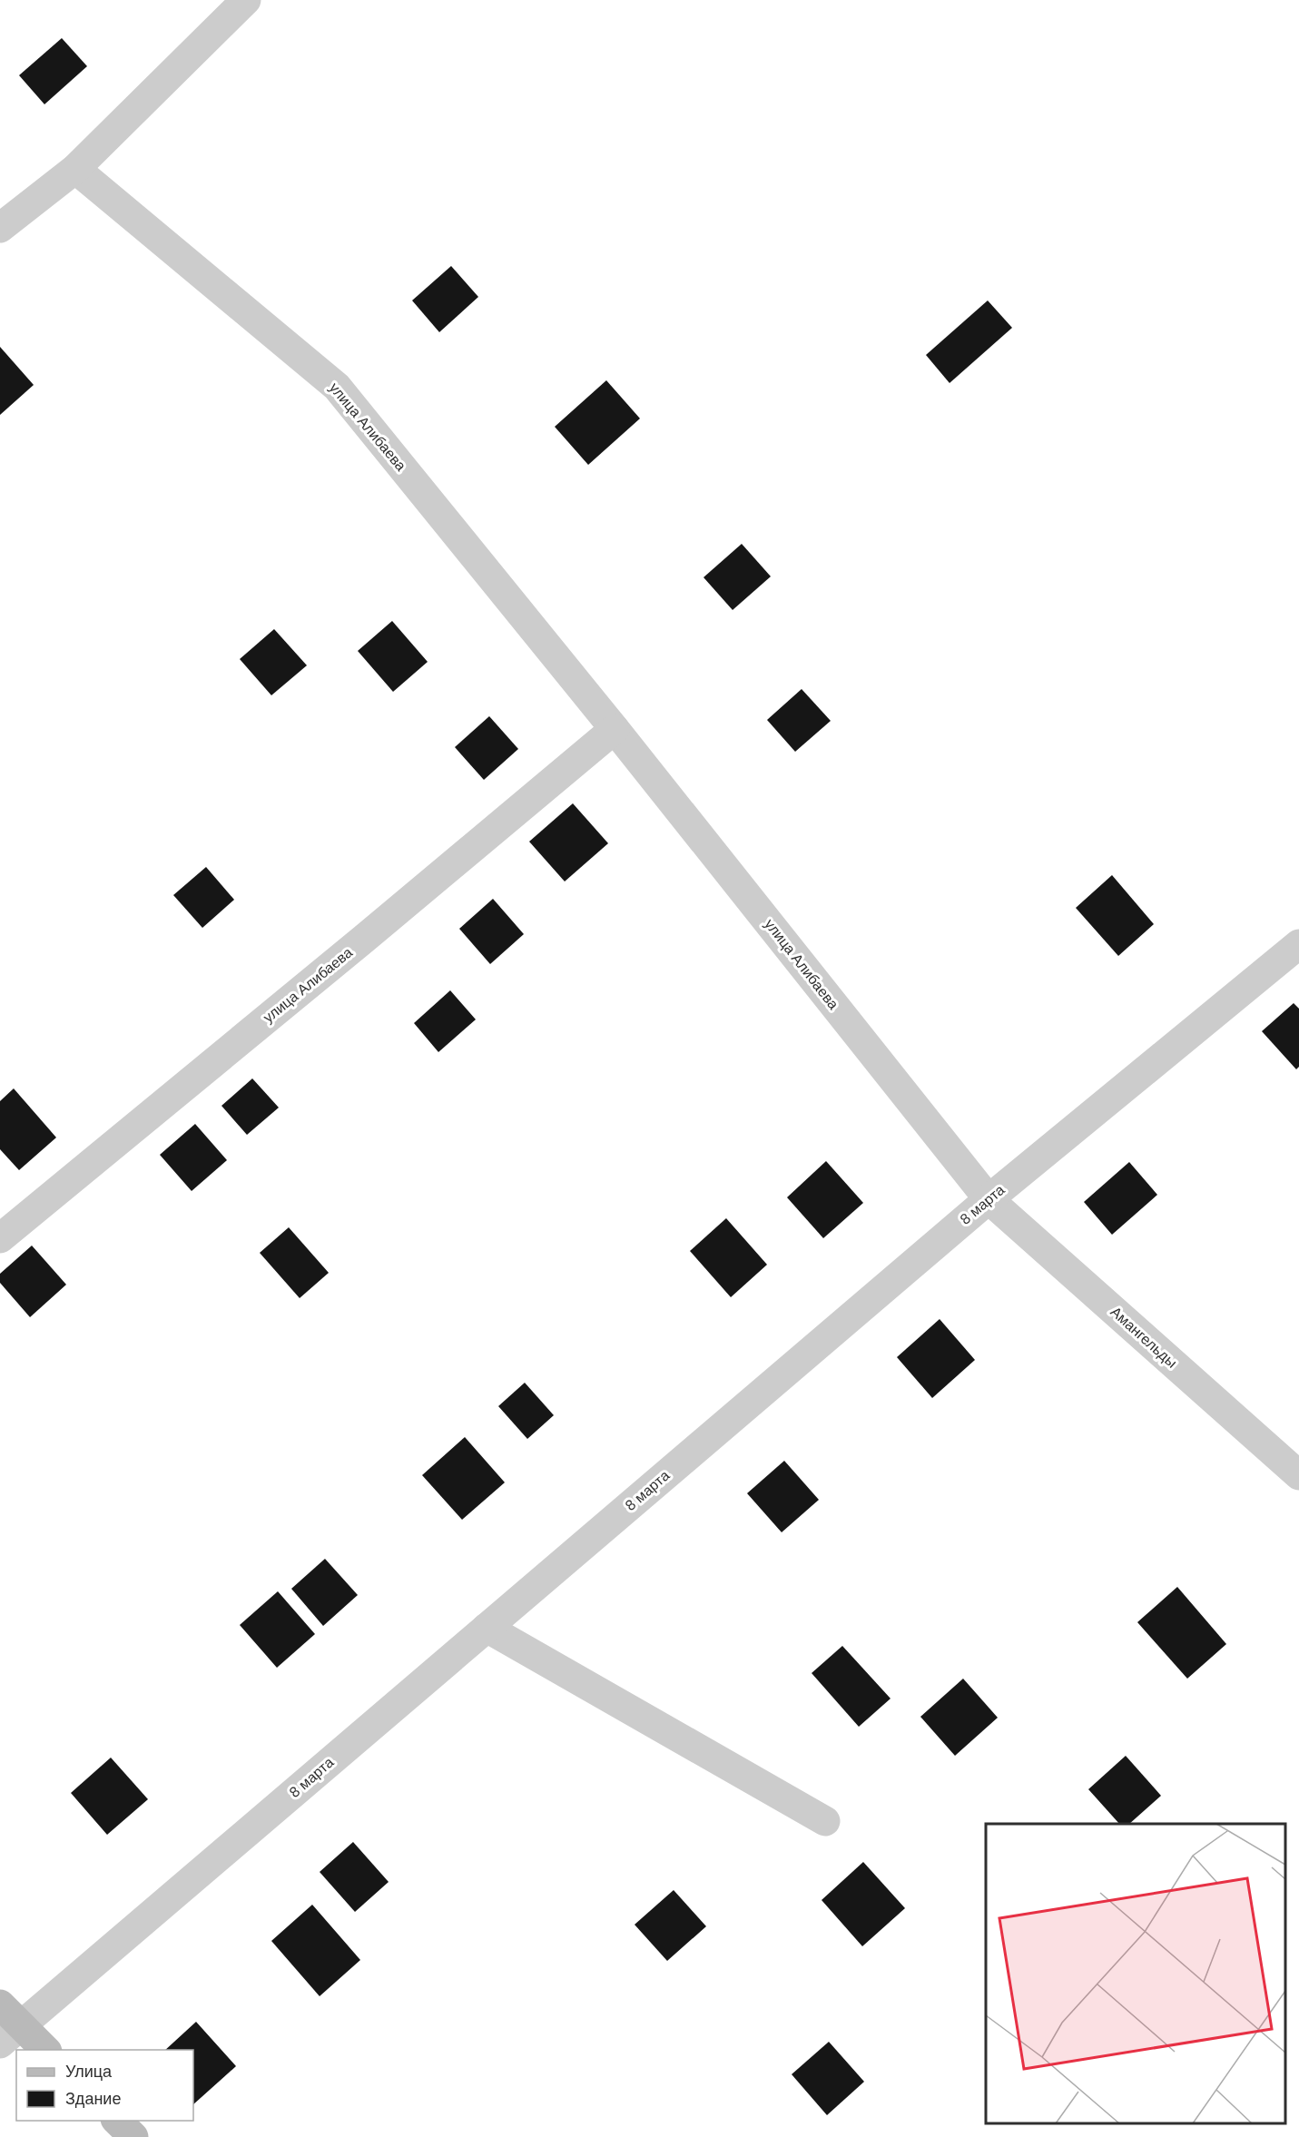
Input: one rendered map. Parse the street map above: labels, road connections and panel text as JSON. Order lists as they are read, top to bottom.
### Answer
{
  "streets": {
    "street": ["улица Алибаева", "8 марта", "Амангельды"]
  },
  "crossings": [
    ["улица Алибаева", "8 марта"],
    ["улица Алибаева", "Амангельды"],
    ["8 марта", "Амангельды"]
  ],
  "legend": ["Улица", "Здание"]
}
